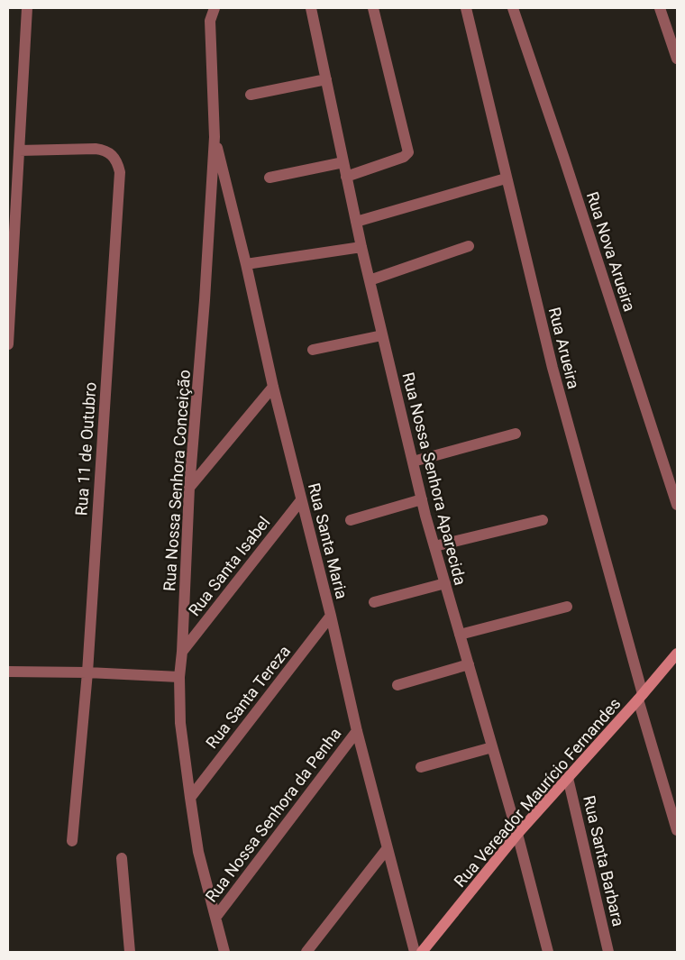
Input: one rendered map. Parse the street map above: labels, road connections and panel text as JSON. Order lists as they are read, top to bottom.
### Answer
{
  "streets": {
    "street": [
      "Rua Nova Arueira",
      "Rua Arueira",
      "Rua 11 de Outubro",
      "Rua Nossa Senhora Aparecida",
      "Rua Nossa Senhora Conceição",
      "Rua Santa Maria",
      "Rua Santa Isabel",
      "Rua Santa Tereza",
      "Rua Vereador Maurício Fernandes",
      "Rua Nossa Senhora da Penha",
      "Rua Santa Barbara"
    ]
  },
  "crossings": [
    ["Rua Arueira", "Rua Vereador Maurício Fernandes"],
    ["Rua Nossa Senhora Aparecida", "Rua Vereador Maurício Fernandes"],
    ["Rua Nossa Senhora Conceição", "Rua Santa Maria"],
    ["Rua Nossa Senhora Conceição", "Rua Santa Isabel"],
    ["Rua Nossa Senhora Conceição", "Rua Santa Tereza"],
    ["Rua Nossa Senhora Conceição", "Rua Nossa Senhora da Penha"],
    ["Rua Santa Maria", "Rua Santa Isabel"],
    ["Rua Santa Maria", "Rua Santa Tereza"],
    ["Rua Santa Maria", "Rua Nossa Senhora da Penha"],
    ["Rua Vereador Maurício Fernandes", "Rua Santa Barbara"]
  ]
}
